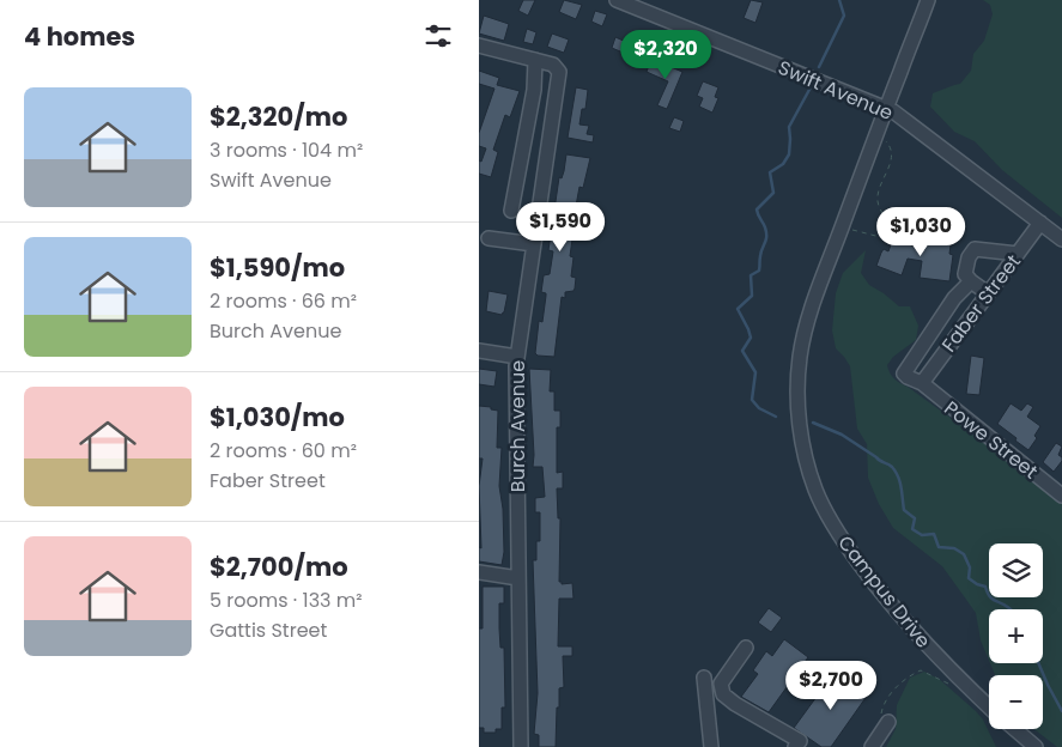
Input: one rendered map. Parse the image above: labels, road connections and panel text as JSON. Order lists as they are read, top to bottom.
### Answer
{
  "streets": {
    "street": [
      "Swift Avenue",
      "Faber Street",
      "Burch Avenue",
      "Powe Street",
      "Campus Drive"
    ]
  },
  "crossings": [
    ["Swift Avenue", "Faber Street"],
    ["Swift Avenue", "Campus Drive"],
    ["Faber Street", "Powe Street"]
  ],
  "page": {
    "heading": "4 homes",
    "price": [
      "$2,320",
      "$1,590",
      "$1,030",
      "$2,700"
    ],
    "list": [
      {
        "name": "$2,320/mo",
        "note": "3 rooms · 104 m² · Swift Avenue"
      },
      {
        "name": "$1,590/mo",
        "note": "2 rooms · 66 m² · Burch Avenue"
      },
      {
        "name": "$1,030/mo",
        "note": "2 rooms · 60 m² · Faber Street"
      },
      {
        "name": "$2,700/mo",
        "note": "5 rooms · 133 m² · Gattis Street"
      }
    ],
    "map_buttons": ["+", "−"]
  }
}
